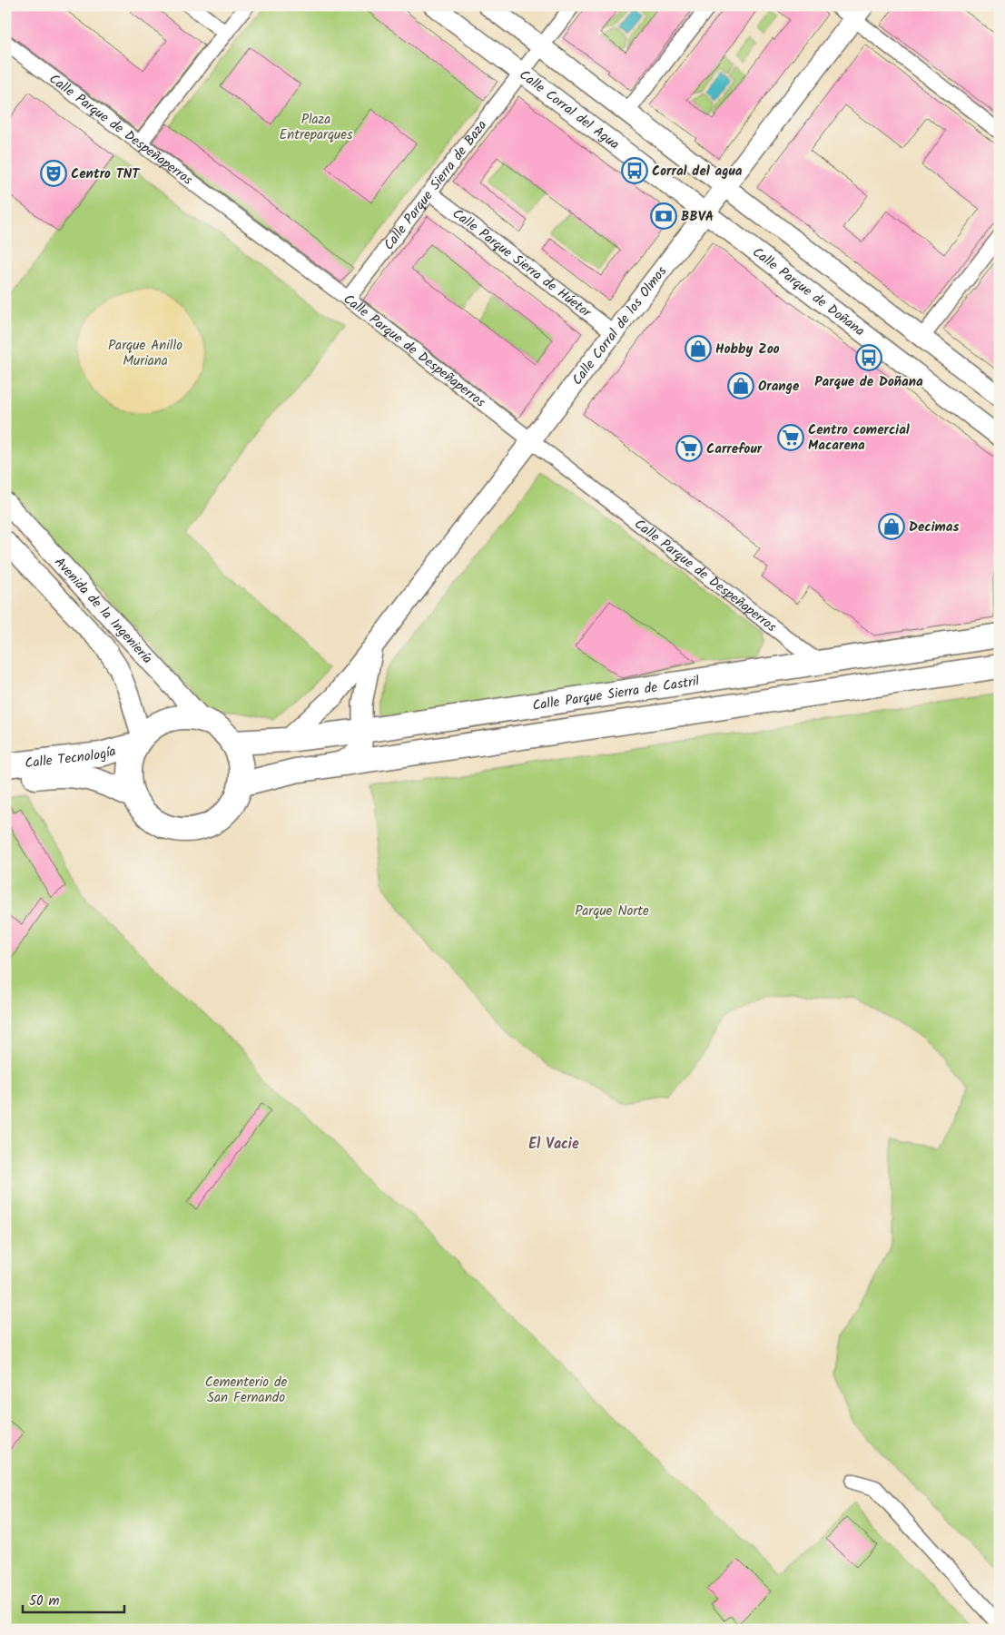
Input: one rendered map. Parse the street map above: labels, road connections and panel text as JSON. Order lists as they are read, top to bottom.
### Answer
{
  "streets": {
    "main road": ["Calle Parque Sierra de Castril", "Calle Tecnología"],
    "street": [
      "Calle Corral del Agua",
      "Calle Parque de Despeñaperros",
      "Calle Parque Sierra de Baza",
      "Calle Parque Sierra de Húetor",
      "Calle Parque de Doñana",
      "Calle Corral de los Olmos",
      "Avenida de la Ingeniería"
    ]
  },
  "crossings": [
    ["Calle Corral del Agua", "Calle Parque Sierra de Baza"],
    ["Calle Corral del Agua", "Calle Parque de Doñana"],
    ["Calle Corral del Agua", "Calle Corral de los Olmos"],
    ["Calle Parque de Despeñaperros", "Calle Parque Sierra de Baza"],
    ["Calle Parque de Despeñaperros", "Calle Corral de los Olmos"],
    ["Calle Parque de Despeñaperros", "Calle Parque Sierra de Castril"],
    ["Calle Parque Sierra de Baza", "Calle Parque Sierra de Húetor"],
    ["Calle Parque Sierra de Húetor", "Calle Corral de los Olmos"],
    ["Calle Parque de Doñana", "Calle Corral de los Olmos"],
    ["Calle Corral de los Olmos", "Calle Parque Sierra de Castril"],
    ["Avenida de la Ingeniería", "Calle Parque Sierra de Castril"],
    ["Avenida de la Ingeniería", "Calle Tecnología"],
    ["Calle Parque Sierra de Castril", "Calle Tecnología"]
  ],
  "districts": ["El Vacie"],
  "parks": [
    "Plaza Entreparques",
    "Parque Anillo Muriana",
    "Parque Norte",
    "Cementerio de San Fernando"
  ],
  "places": {
    "bus stop": ["Corral del agua", "Parque de Doñana"],
    "theatre": ["Centro TNT"],
    "bank": ["BBVA"],
    "shop": ["Hobby Zoo", "Orange", "Decimas"],
    "supermarket": ["Centro comercial Macarena", "Carrefour"]
  },
  "scale_bar": "50 m"
}
